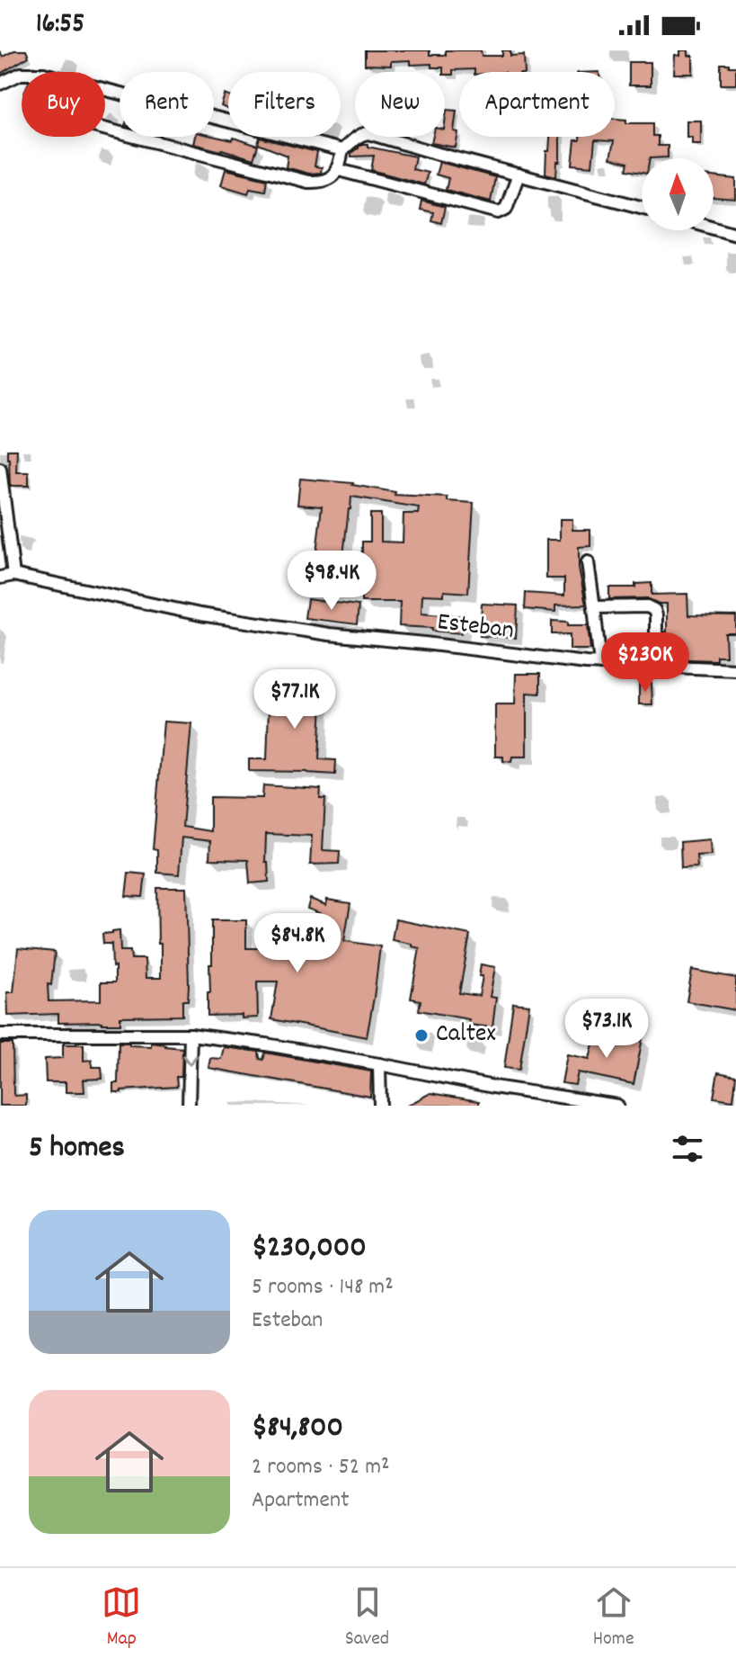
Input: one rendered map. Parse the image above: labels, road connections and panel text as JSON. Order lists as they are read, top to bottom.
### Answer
{
  "streets": {
    "street": ["Esteban"]
  },
  "places": ["Caltex"],
  "north": "top",
  "page": {
    "status": "16:55",
    "chip": [
      "Buy",
      "Rent",
      "Filters",
      "New",
      "Apartment"
    ],
    "price": [
      "$98.4K",
      "$230K",
      "$77.1K",
      "$84.8K",
      "$73.1K"
    ],
    "heading": "5 homes",
    "list": [
      {
        "name": "$230,000",
        "note": "5 rooms · 148 m² · Esteban"
      },
      {
        "name": "$84,800",
        "note": "2 rooms · 52 m² · Apartment"
      }
    ],
    "tabs": ["Map", "Saved", "Home"]
  }
}
